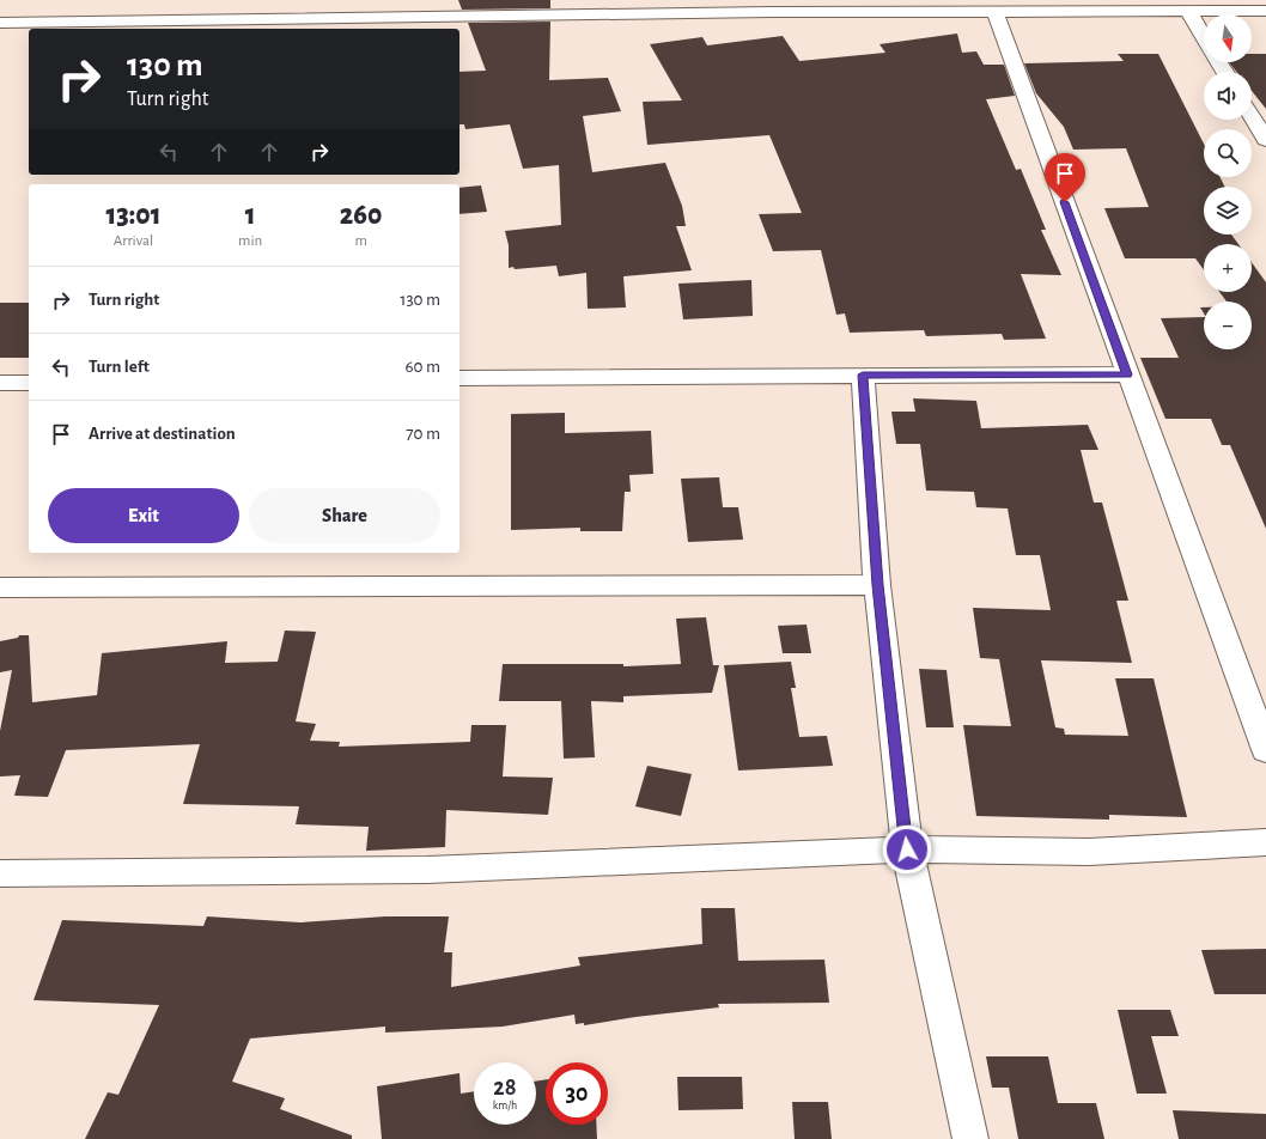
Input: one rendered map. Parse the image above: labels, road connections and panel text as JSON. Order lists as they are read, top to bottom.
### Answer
{
  "north": "bottom",
  "page": {
    "map_buttons": ["+", "−"],
    "turn": ["130 m", "Turn right"],
    "eta": [
      "13:01",
      "Arrival",
      "1",
      "min",
      "260",
      "m"
    ],
    "list": [
      {
        "name": "Turn right",
        "value": "130 m"
      },
      {
        "name": "Turn left",
        "value": "60 m"
      },
      {
        "name": "Arrive at destination",
        "value": "70 m"
      }
    ],
    "buttons": ["Exit", "Share"],
    "speed": "28 km/h",
    "limit": "30"
  }
}
